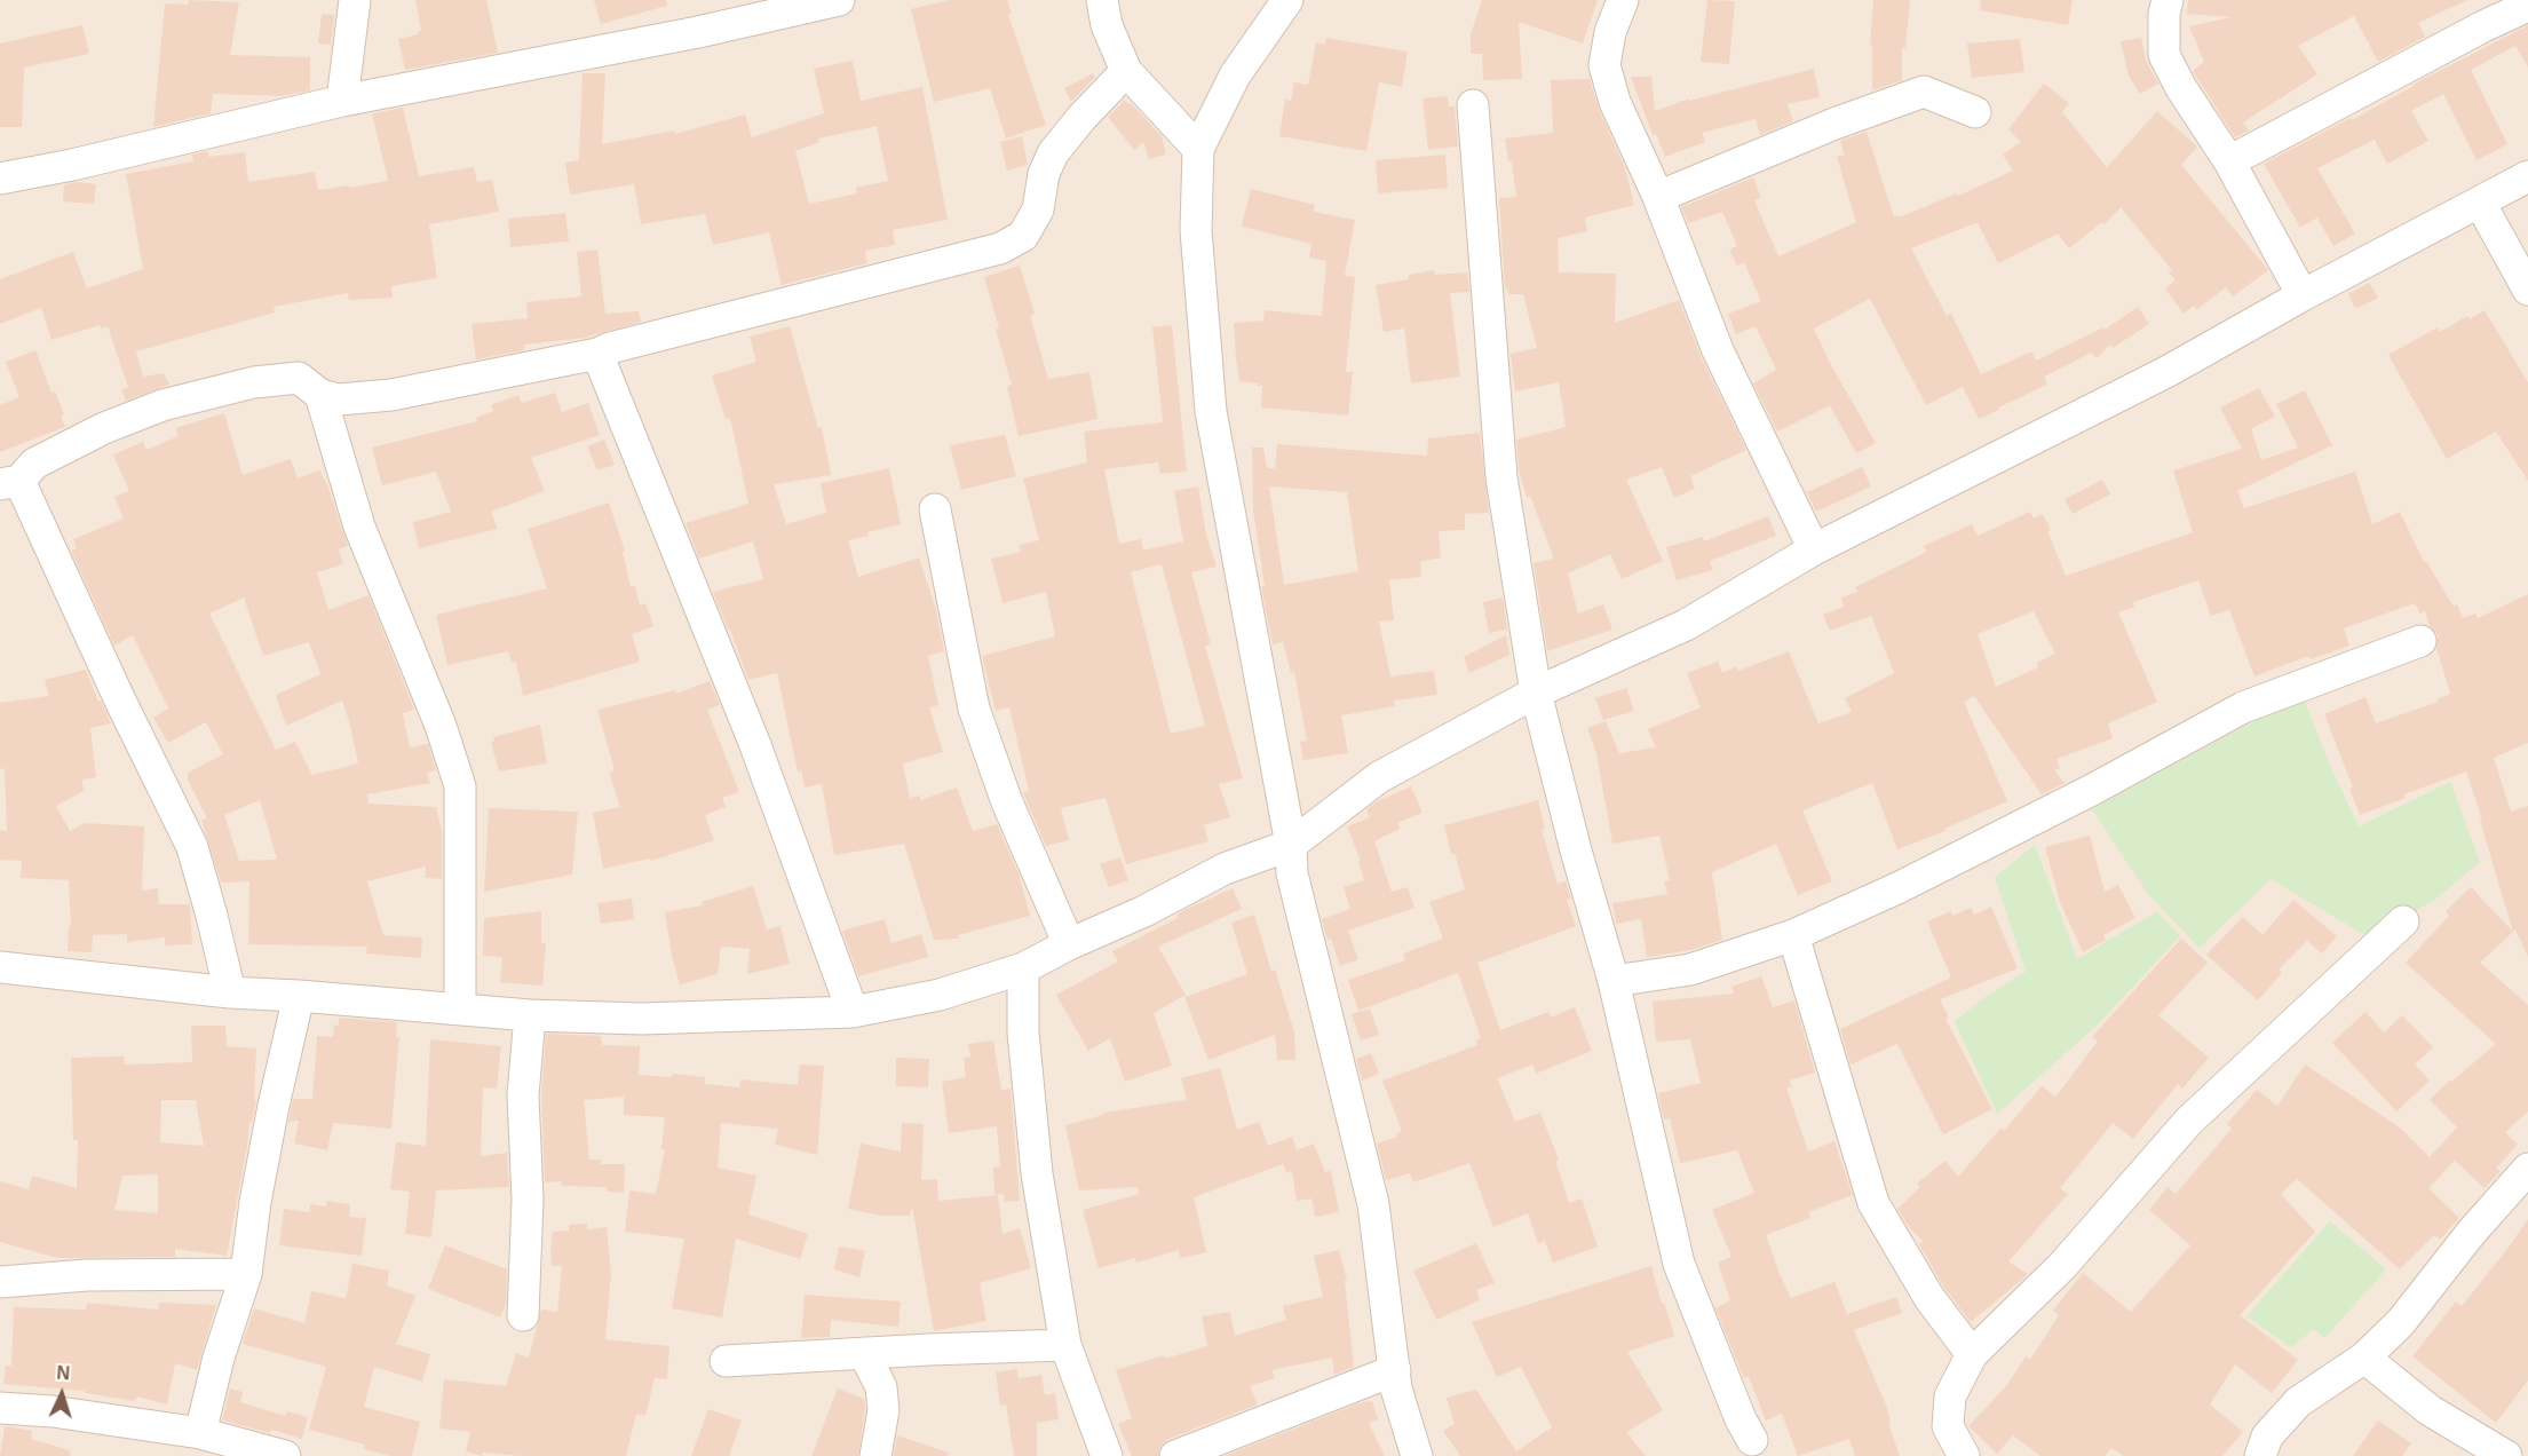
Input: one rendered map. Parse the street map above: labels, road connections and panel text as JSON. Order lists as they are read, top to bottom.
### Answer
{
  "north": "top"
}
